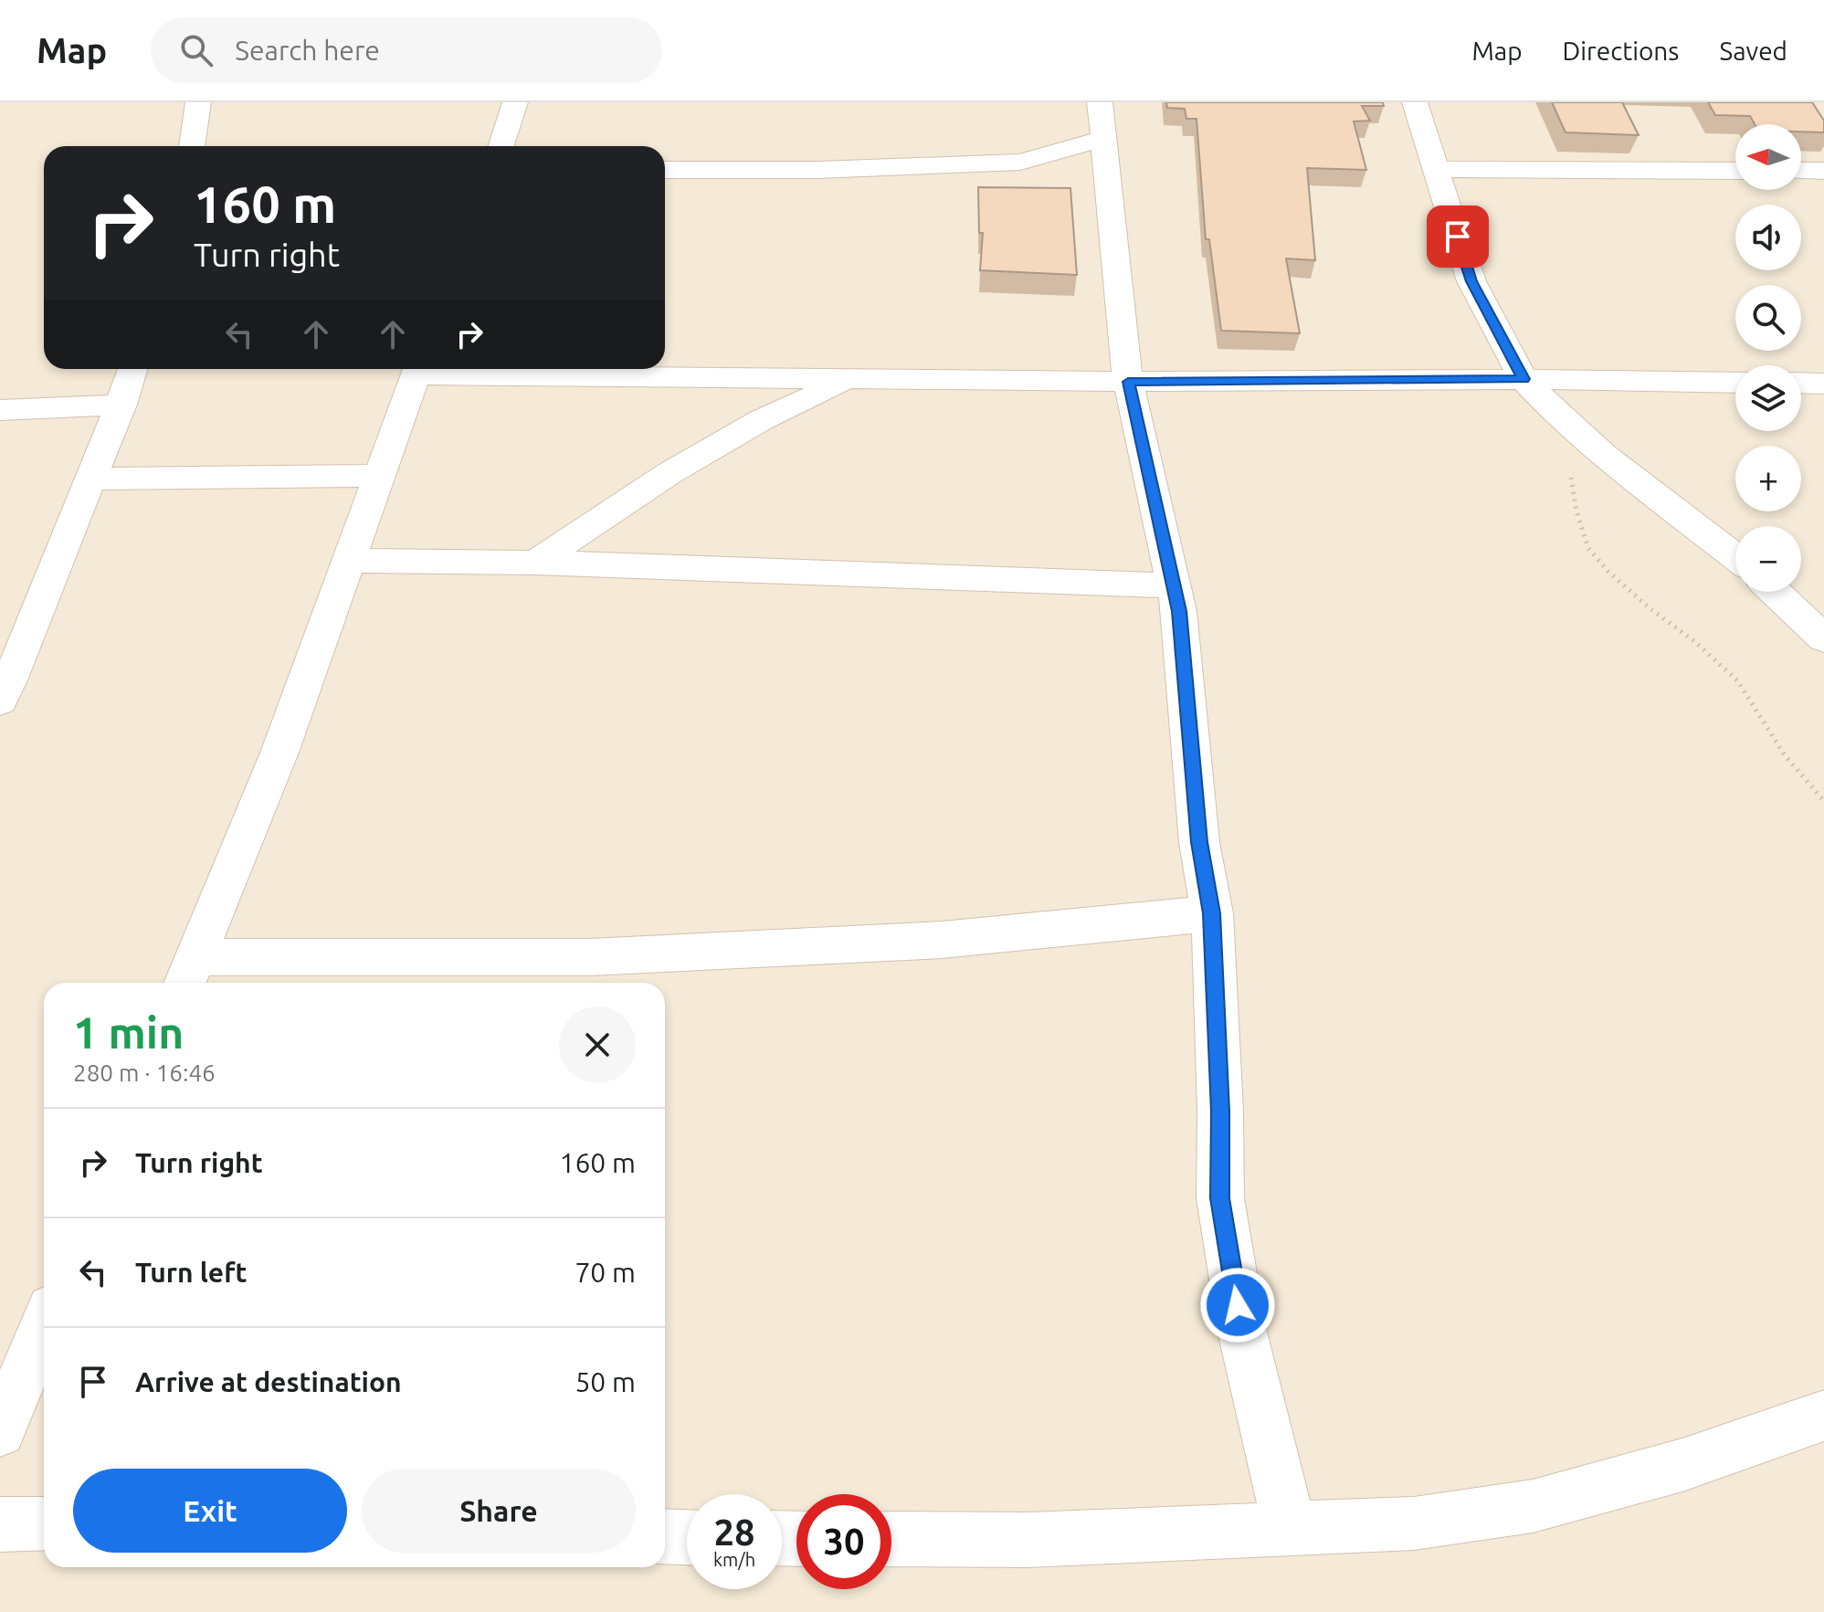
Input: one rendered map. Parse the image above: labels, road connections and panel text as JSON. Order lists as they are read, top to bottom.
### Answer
{
  "north": "left",
  "page": {
    "header": "Map",
    "search": "Search here",
    "nav": ["Map", "Directions", "Saved"],
    "map_buttons": ["+", "−"],
    "turn": ["160 m", "Turn right"],
    "heading": ["1 min", "280 m · 16:46"],
    "list": [
      {
        "name": "Turn right",
        "value": "160 m"
      },
      {
        "name": "Turn left",
        "value": "70 m"
      },
      {
        "name": "Arrive at destination",
        "value": "50 m"
      }
    ],
    "buttons": ["Exit", "Share"],
    "speed": "28 km/h",
    "limit": "30"
  }
}
